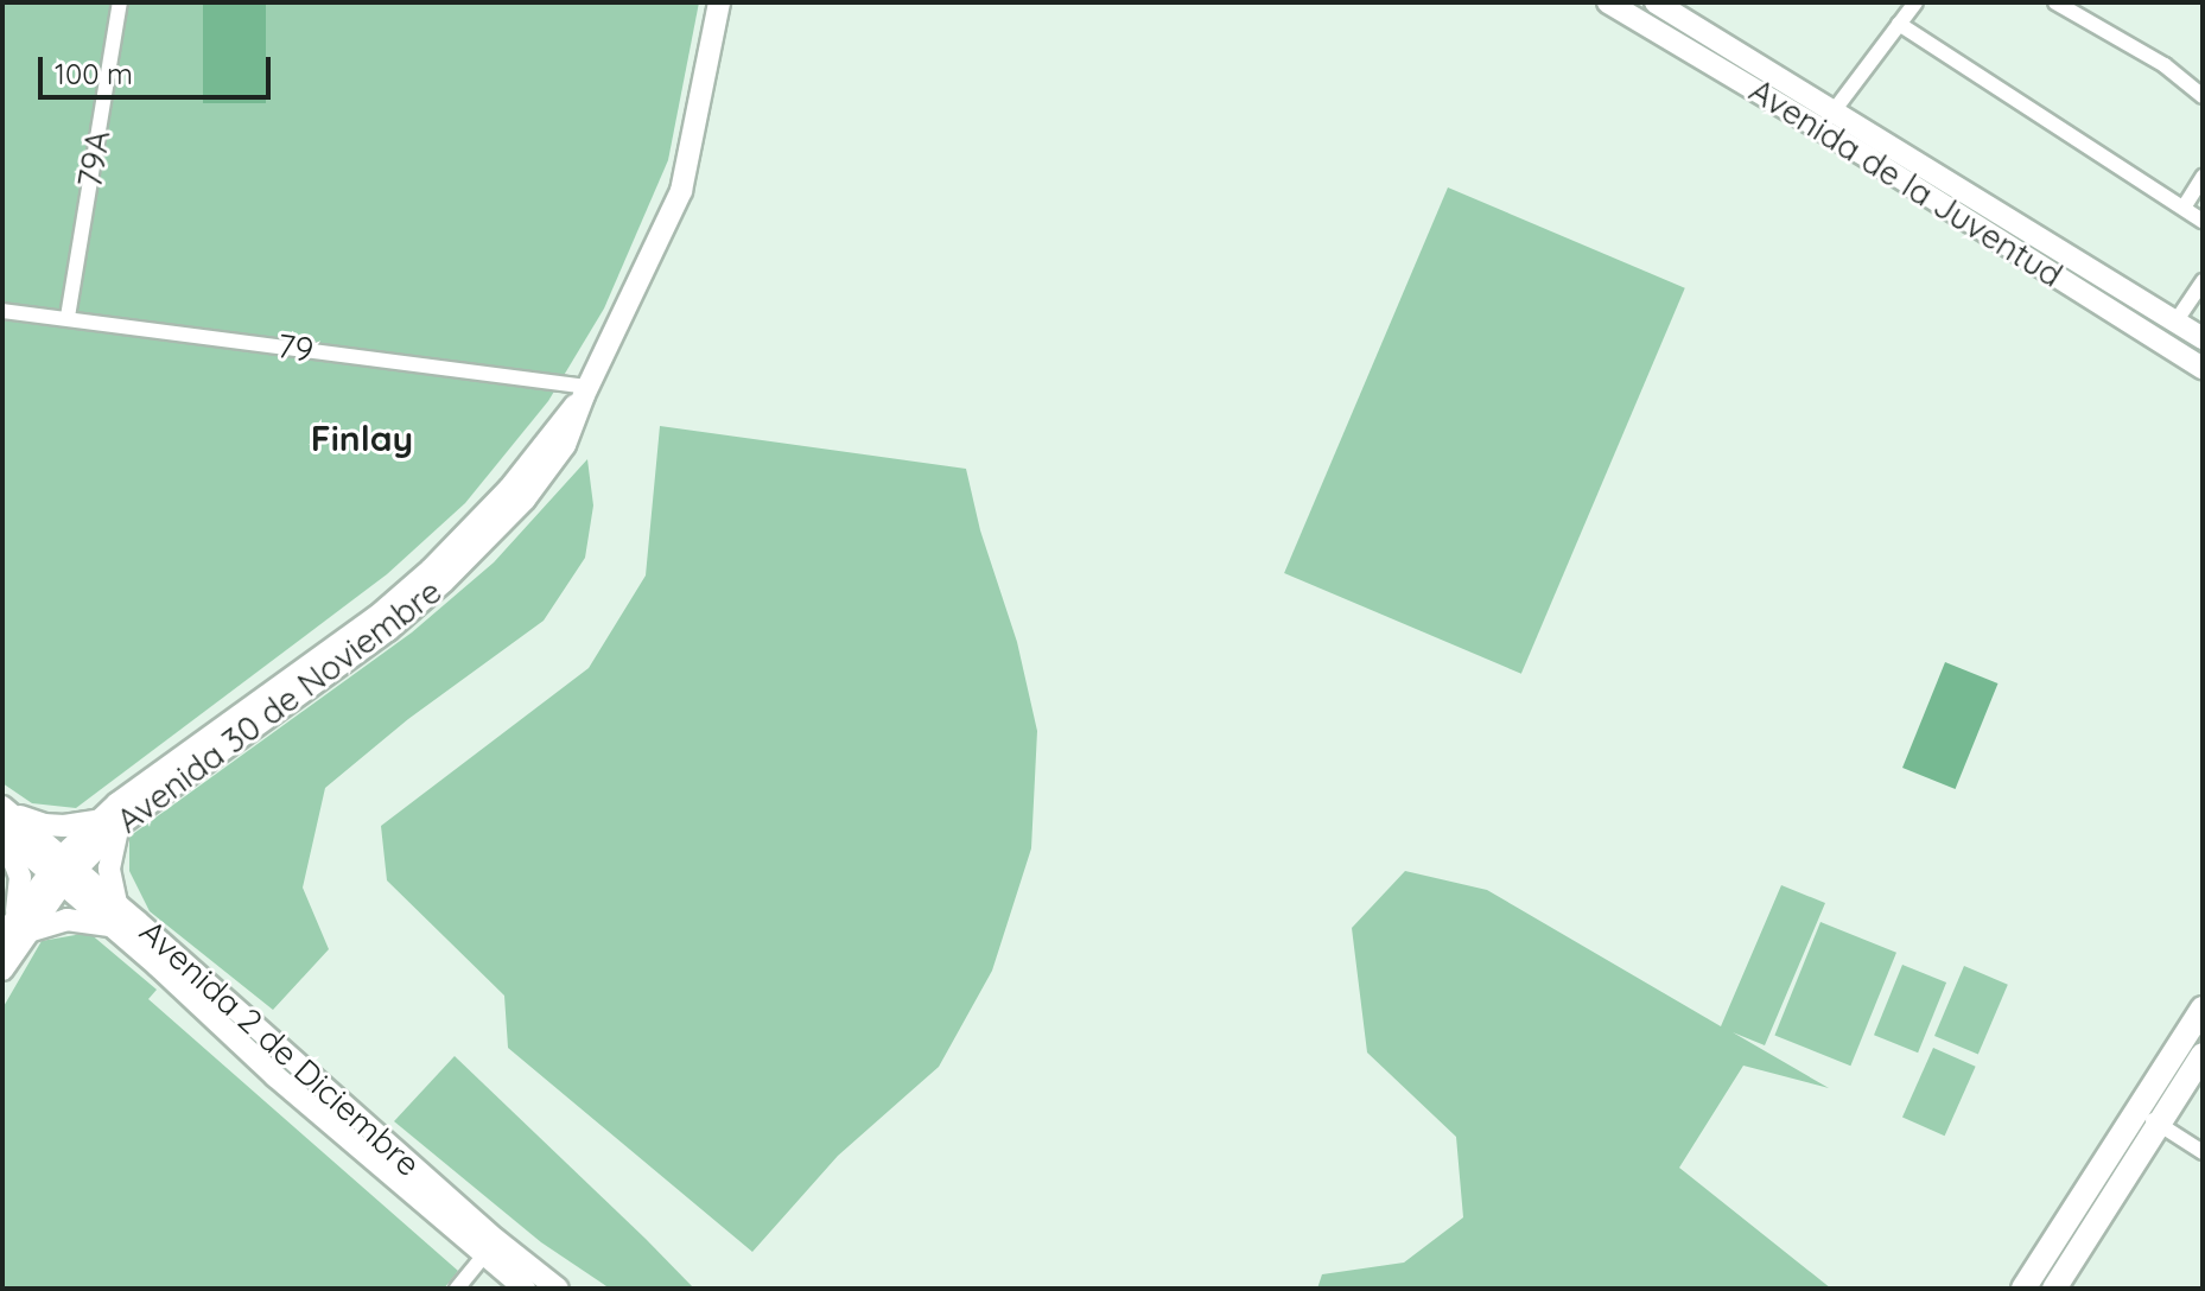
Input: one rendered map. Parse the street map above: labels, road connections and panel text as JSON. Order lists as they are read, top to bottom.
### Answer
{
  "streets": {
    "main road": ["Avenida de la Juventud", "Avenida 30 de Noviembre", "Avenida 2 de Diciembre"],
    "street": ["79A", "79"]
  },
  "crossings": [
    ["79A", "79"],
    ["79", "Avenida 30 de Noviembre"],
    ["Avenida 30 de Noviembre", "Avenida 2 de Diciembre"]
  ],
  "districts": ["Finlay"],
  "scale_bar": "100 m"
}
